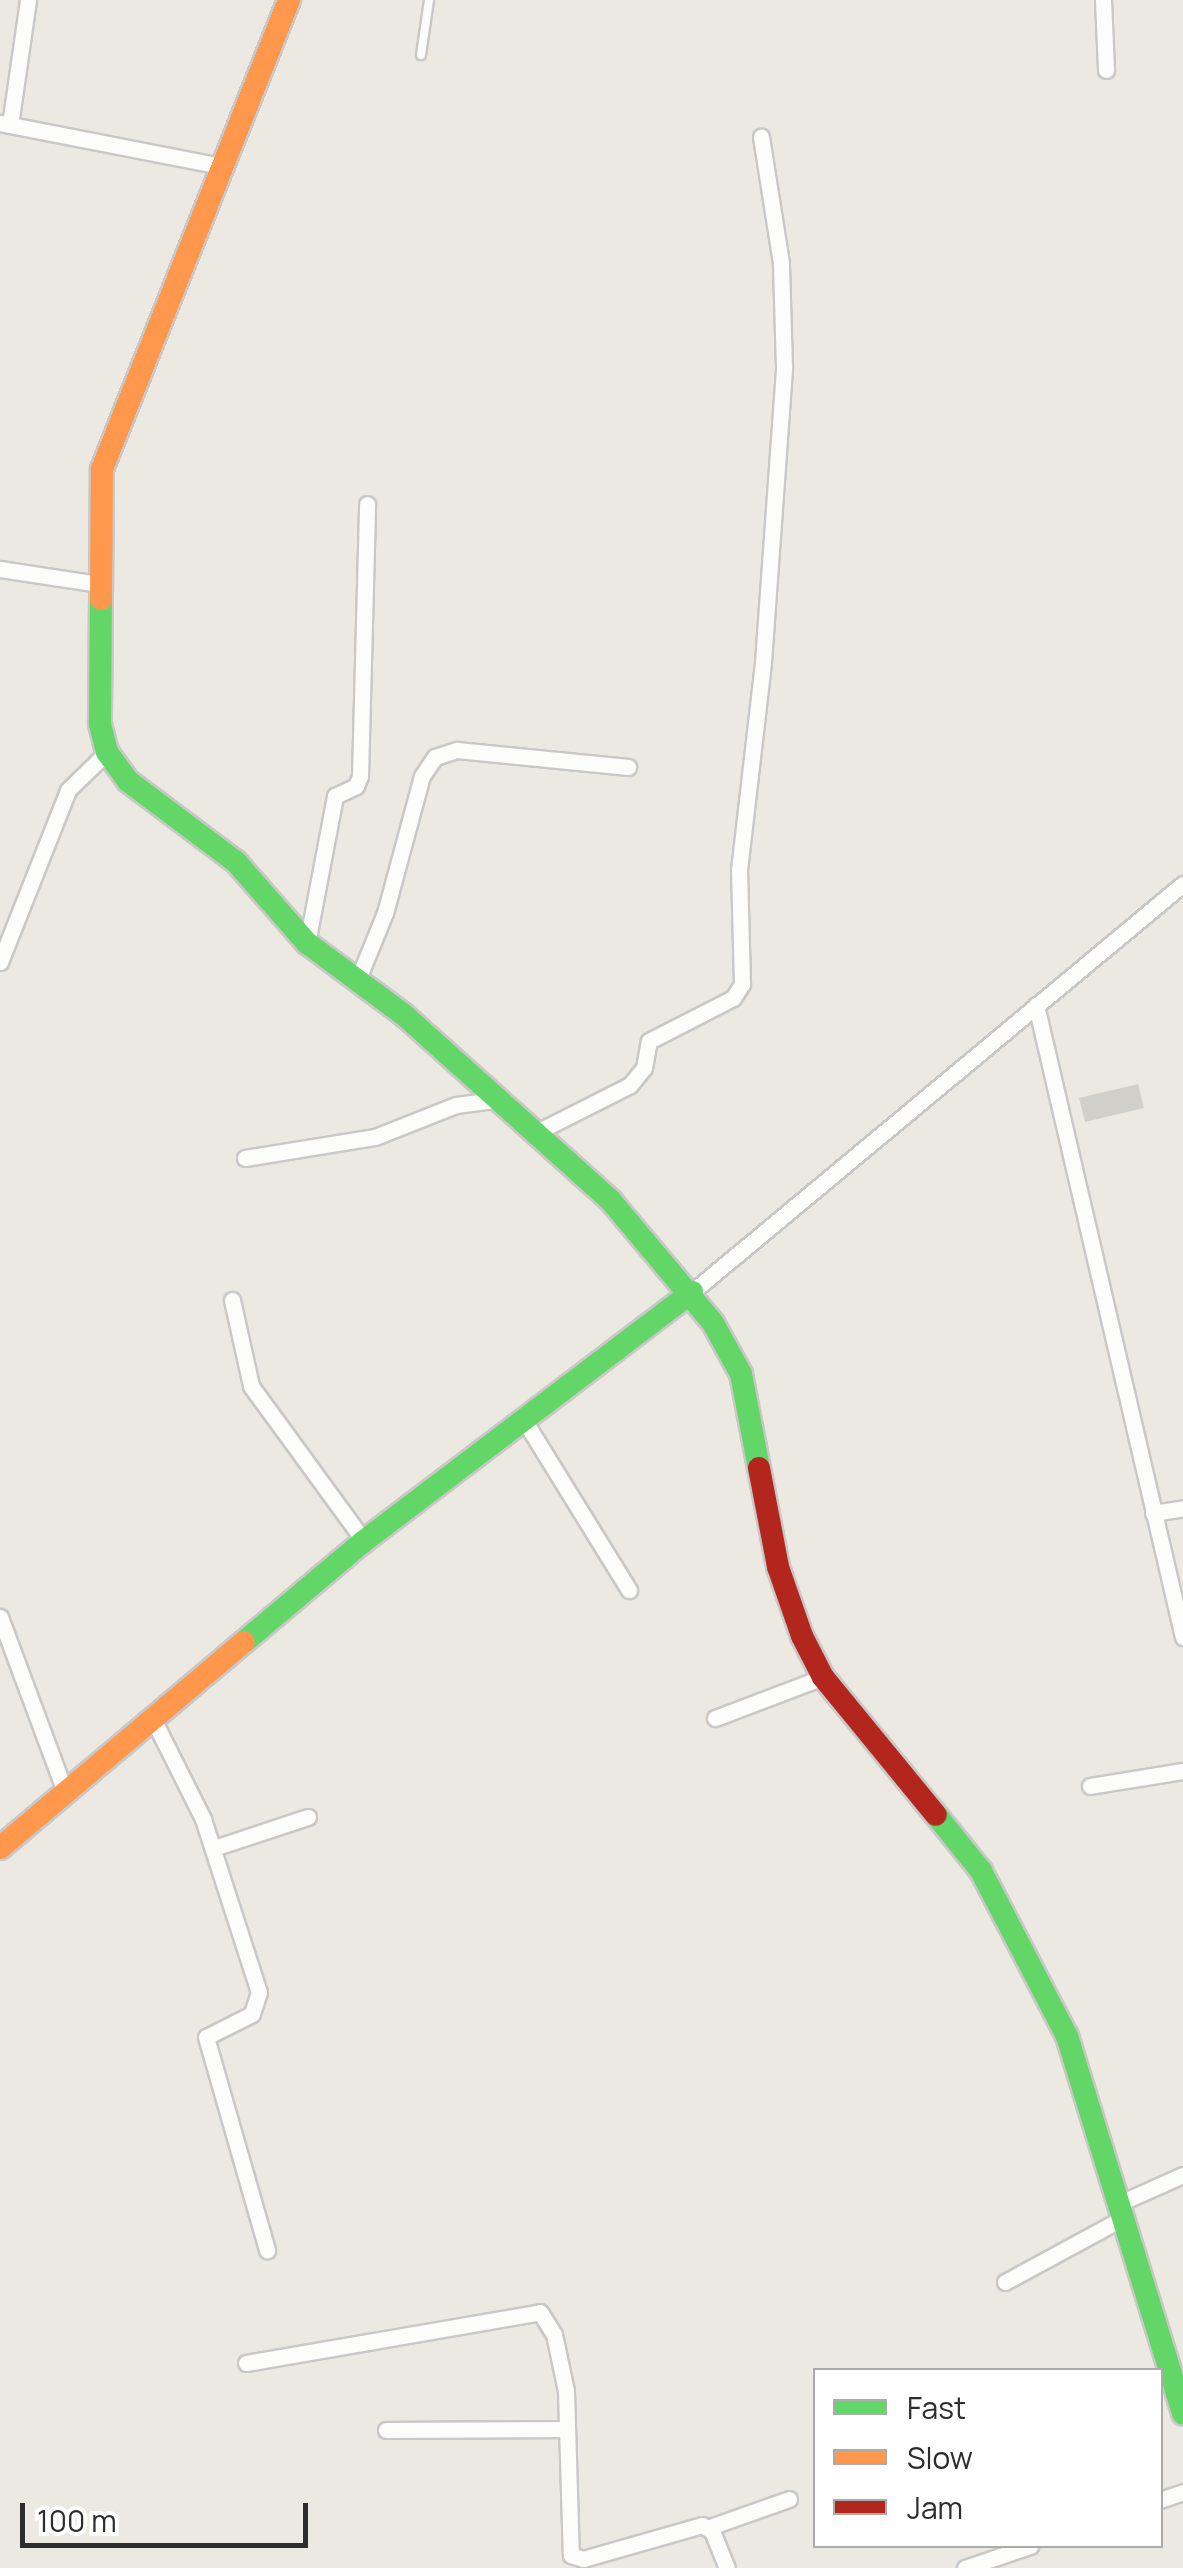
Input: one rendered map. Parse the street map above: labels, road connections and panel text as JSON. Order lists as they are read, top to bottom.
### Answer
{
  "legend": ["Fast", "Slow", "Jam"],
  "scale_bar": "100 m"
}
